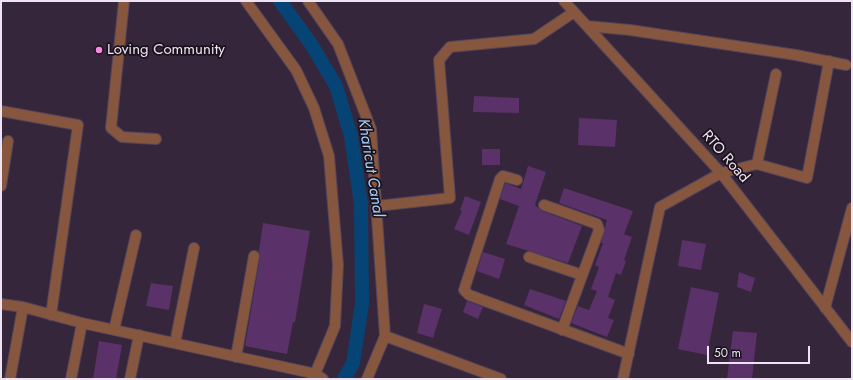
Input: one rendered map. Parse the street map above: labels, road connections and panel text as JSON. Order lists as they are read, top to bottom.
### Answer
{
  "streets": {
    "street": ["RTO Road"]
  },
  "water": ["Kharicut Canal"],
  "places": ["Loving Community"],
  "scale_bar": "50 m"
}
